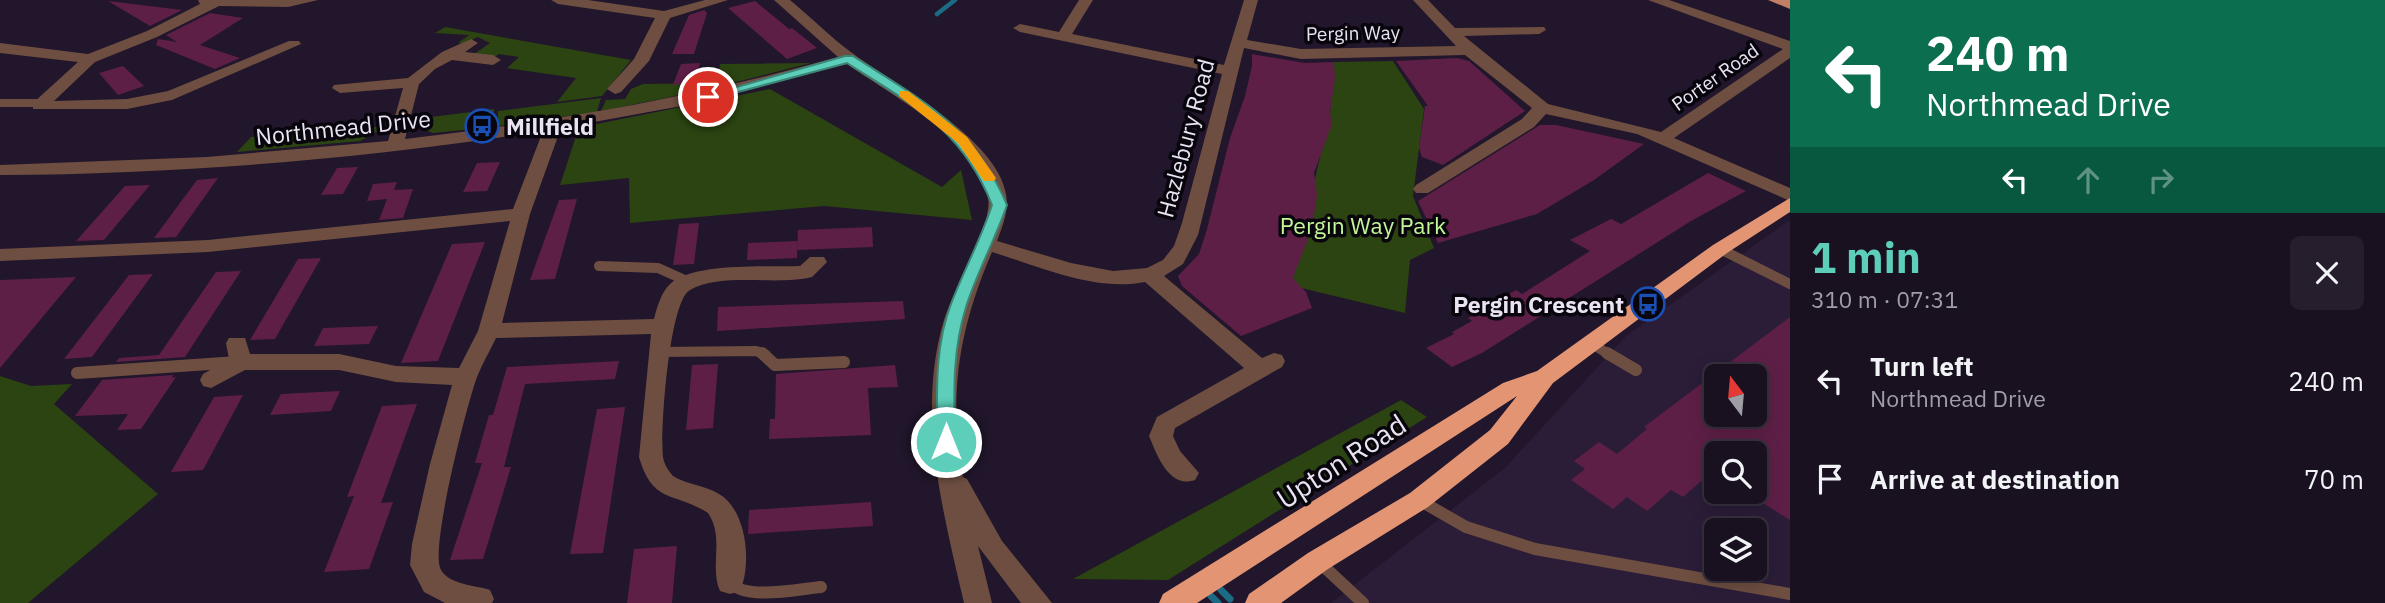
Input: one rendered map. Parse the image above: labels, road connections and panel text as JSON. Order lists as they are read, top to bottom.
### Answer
{
  "streets": {
    "highway": ["Upton Road"],
    "street": [
      "Pergin Way",
      "Porter Road",
      "Northmead Drive",
      "Hazlebury Road"
    ]
  },
  "crossings": [
    ["Pergin Way", "Hazlebury Road"]
  ],
  "parks": ["Pergin Way Park"],
  "places": {
    "bus stop": ["Millfield", "Pergin Crescent"]
  },
  "north": "top",
  "page": {
    "turn": ["240 m", "Northmead Drive"],
    "heading": ["1 min", "310 m · 07:31"],
    "list": [
      {
        "name": "Turn left",
        "note": "Northmead Drive",
        "value": "240 m"
      },
      {
        "name": "Arrive at destination",
        "value": "70 m"
      }
    ]
  }
}
